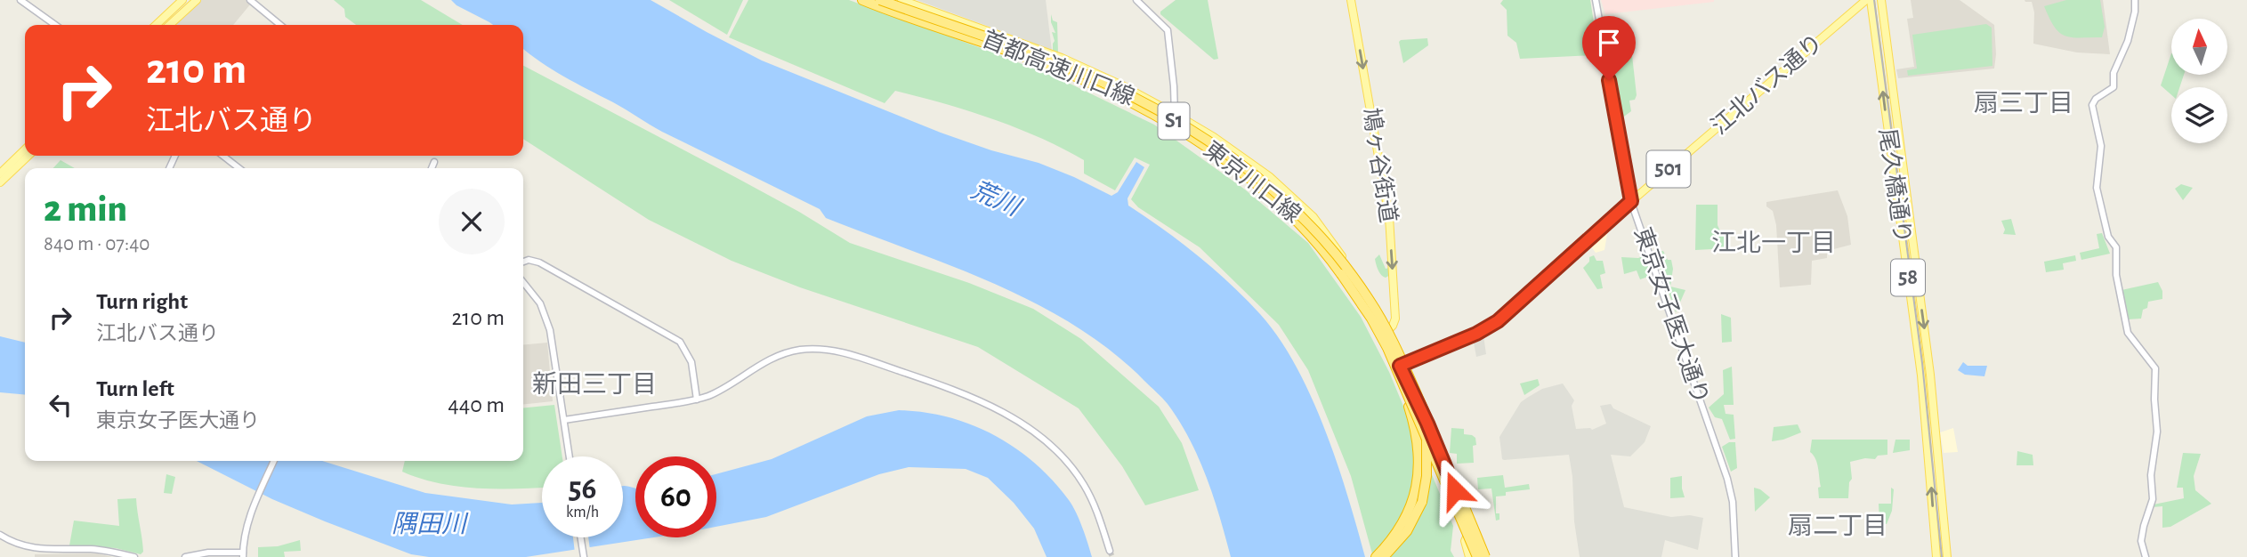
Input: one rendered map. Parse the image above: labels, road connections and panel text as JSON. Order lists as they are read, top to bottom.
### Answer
{
  "streets": {
    "highway": ["首都高速川口線", "S1"],
    "main road": [
      "江北バス通り",
      "鳩ヶ谷街道",
      "501",
      "東京川口線",
      "尾久橋通り",
      "58"
    ],
    "street": ["東京女子医大通り"]
  },
  "crossings": [
    ["首都高速川口線", "S1"],
    ["江北バス通り", "東京川口線"],
    ["江北バス通り", "尾久橋通り"],
    ["江北バス通り", "東京女子医大通り"],
    ["鳩ヶ谷街道", "東京川口線"]
  ],
  "one_way": ["鳩ヶ谷街道"],
  "districts": [
    "扇三丁目",
    "江北一丁目",
    "新田三丁目",
    "扇二丁目"
  ],
  "water": ["荒川", "隅田川"],
  "north": "top",
  "page": {
    "turn": ["210 m", "江北バス通り"],
    "heading": ["2 min", "840 m · 07:40"],
    "list": [
      {
        "name": "Turn right",
        "note": "江北バス通り",
        "value": "210 m"
      },
      {
        "name": "Turn left",
        "note": "東京女子医大通り",
        "value": "440 m"
      }
    ],
    "speed": "56 km/h",
    "limit": "60"
  }
}
